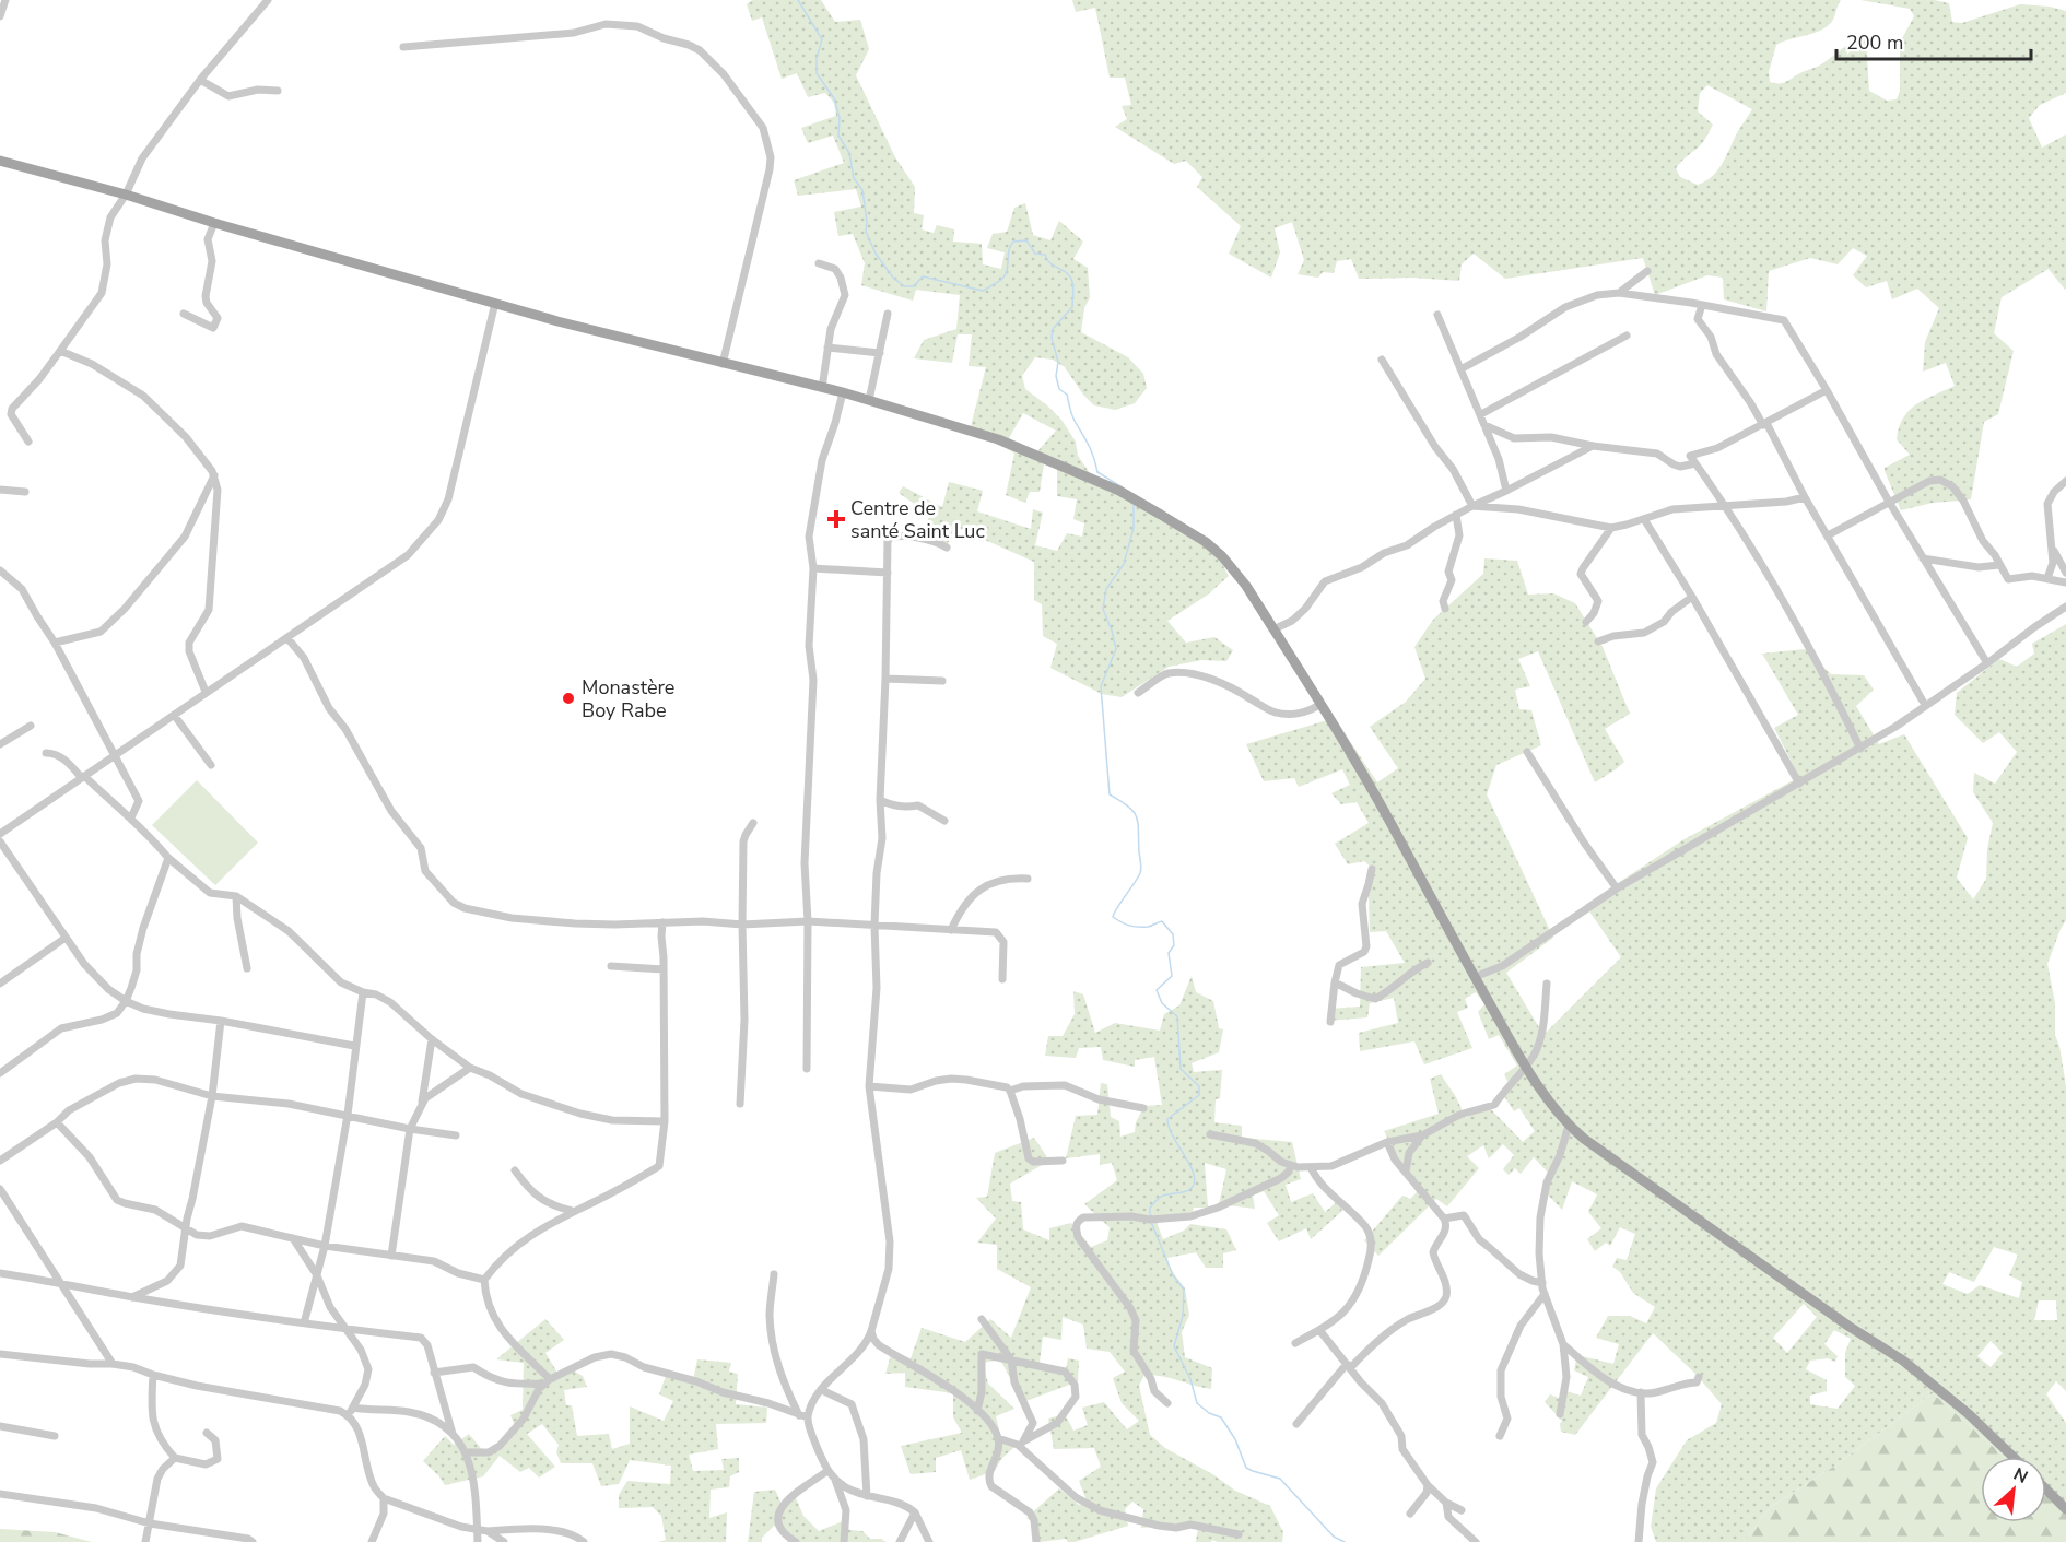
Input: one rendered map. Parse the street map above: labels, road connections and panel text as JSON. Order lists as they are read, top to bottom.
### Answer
{
  "places": {
    "health": ["Centre de santé Saint Luc"],
    "other": ["Monastère Boy Rabe"]
  },
  "scale_bar": "200 m",
  "north": "top right"
}
